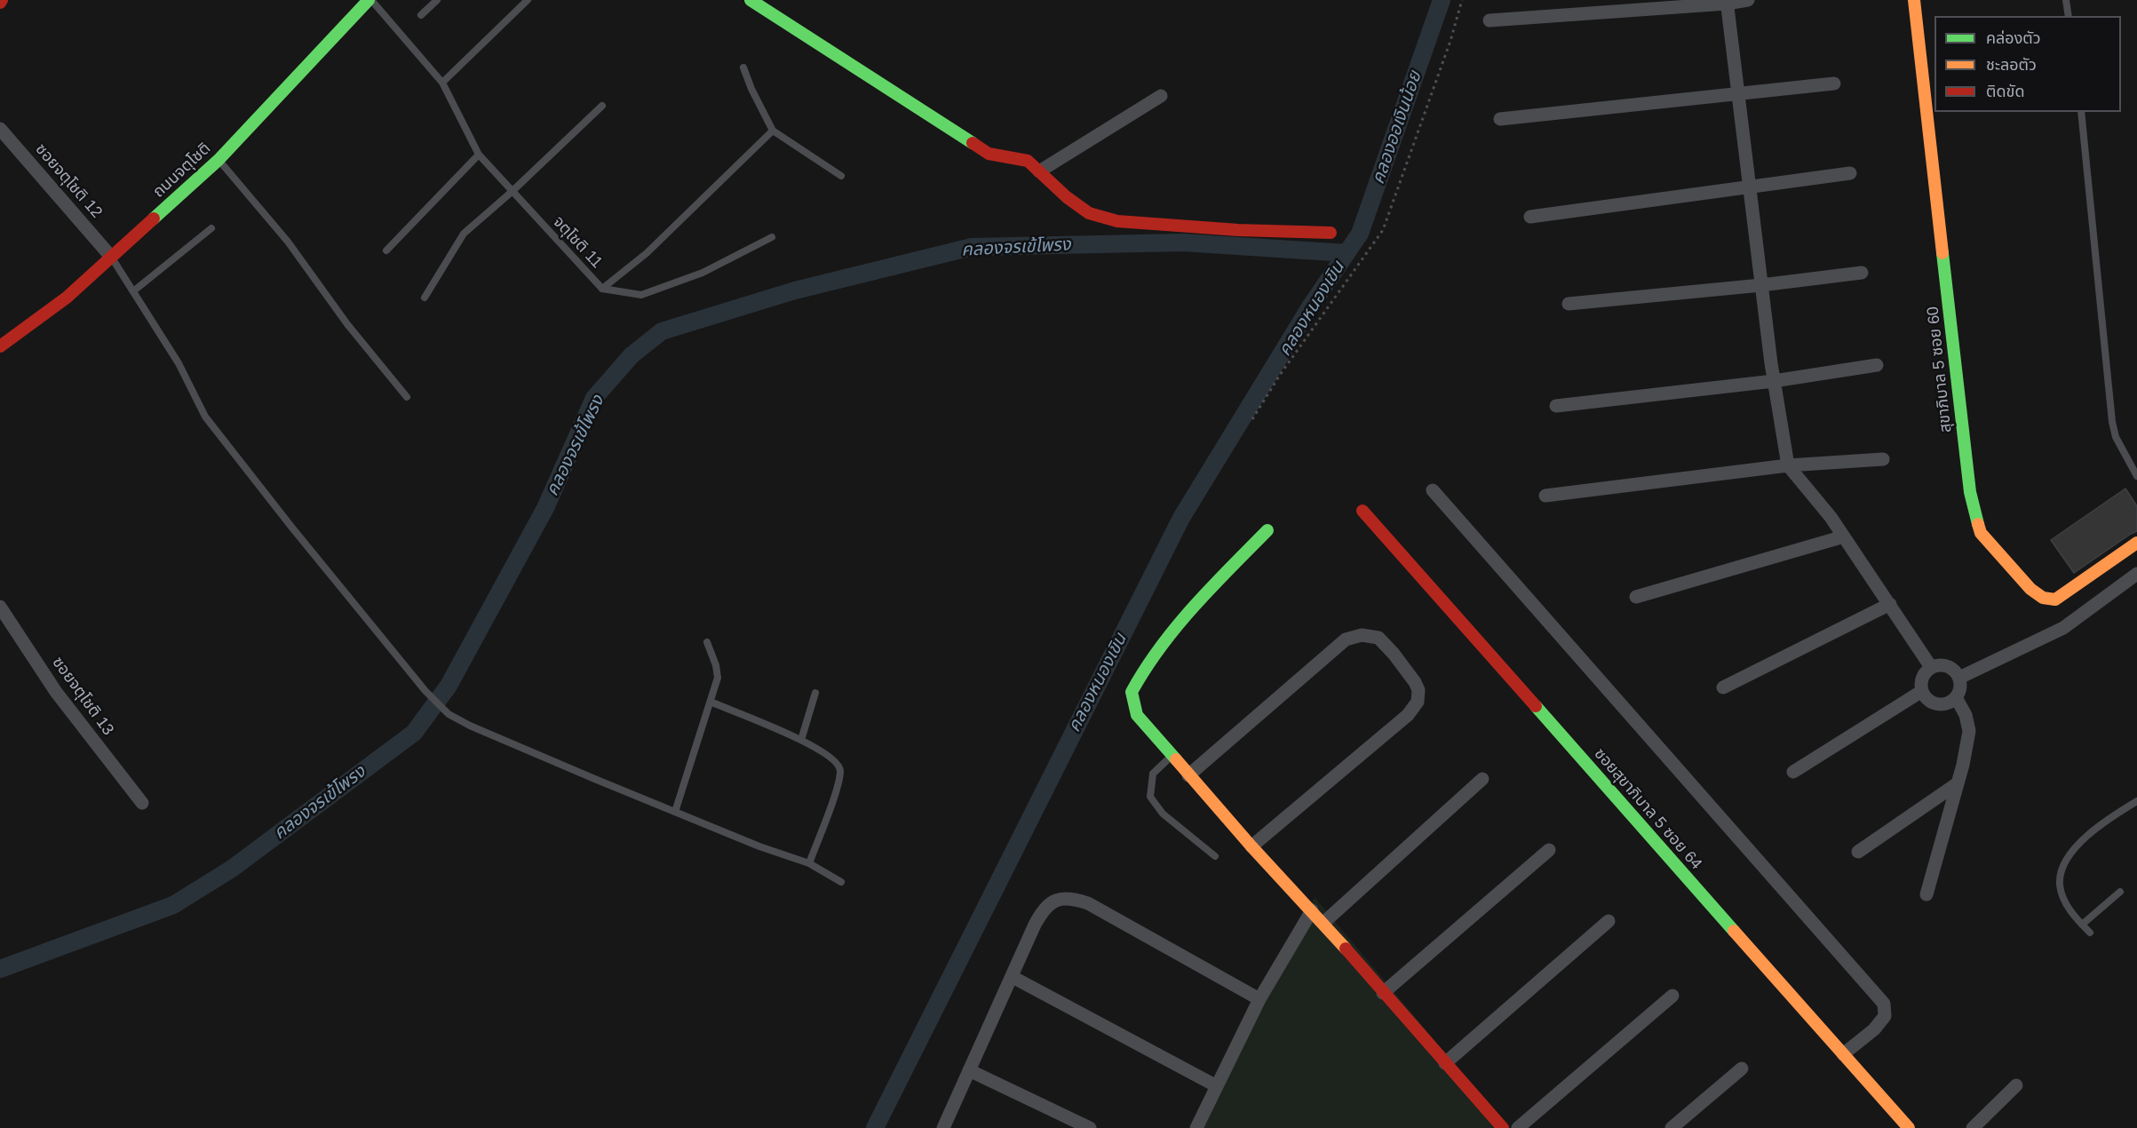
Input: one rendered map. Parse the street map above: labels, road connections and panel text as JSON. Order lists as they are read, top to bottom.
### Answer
{
  "streets": {
    "street": [
      "ถนนจตุโชติ",
      "ซอยจตุโชติ 12",
      "สุขาภิบาล 5 ซอย 60",
      "ซอยจตุโชติ 13",
      "ซอยสุขาภิบาล 5 ซอย 64"
    ],
    "lane": ["จตุโชติ 11"]
  },
  "crossings": [
    ["ถนนจตุโชติ", "ซอยจตุโชติ 12"],
    ["ถนนจตุโชติ", "จตุโชติ 11"]
  ],
  "water": ["คลองออเงินน้อย", "คลองจรเข้โพรง", "คลองหนองเขิน"],
  "legend": ["คล่องตัว", "ชะลอตัว", "ติดขัด"]
}
